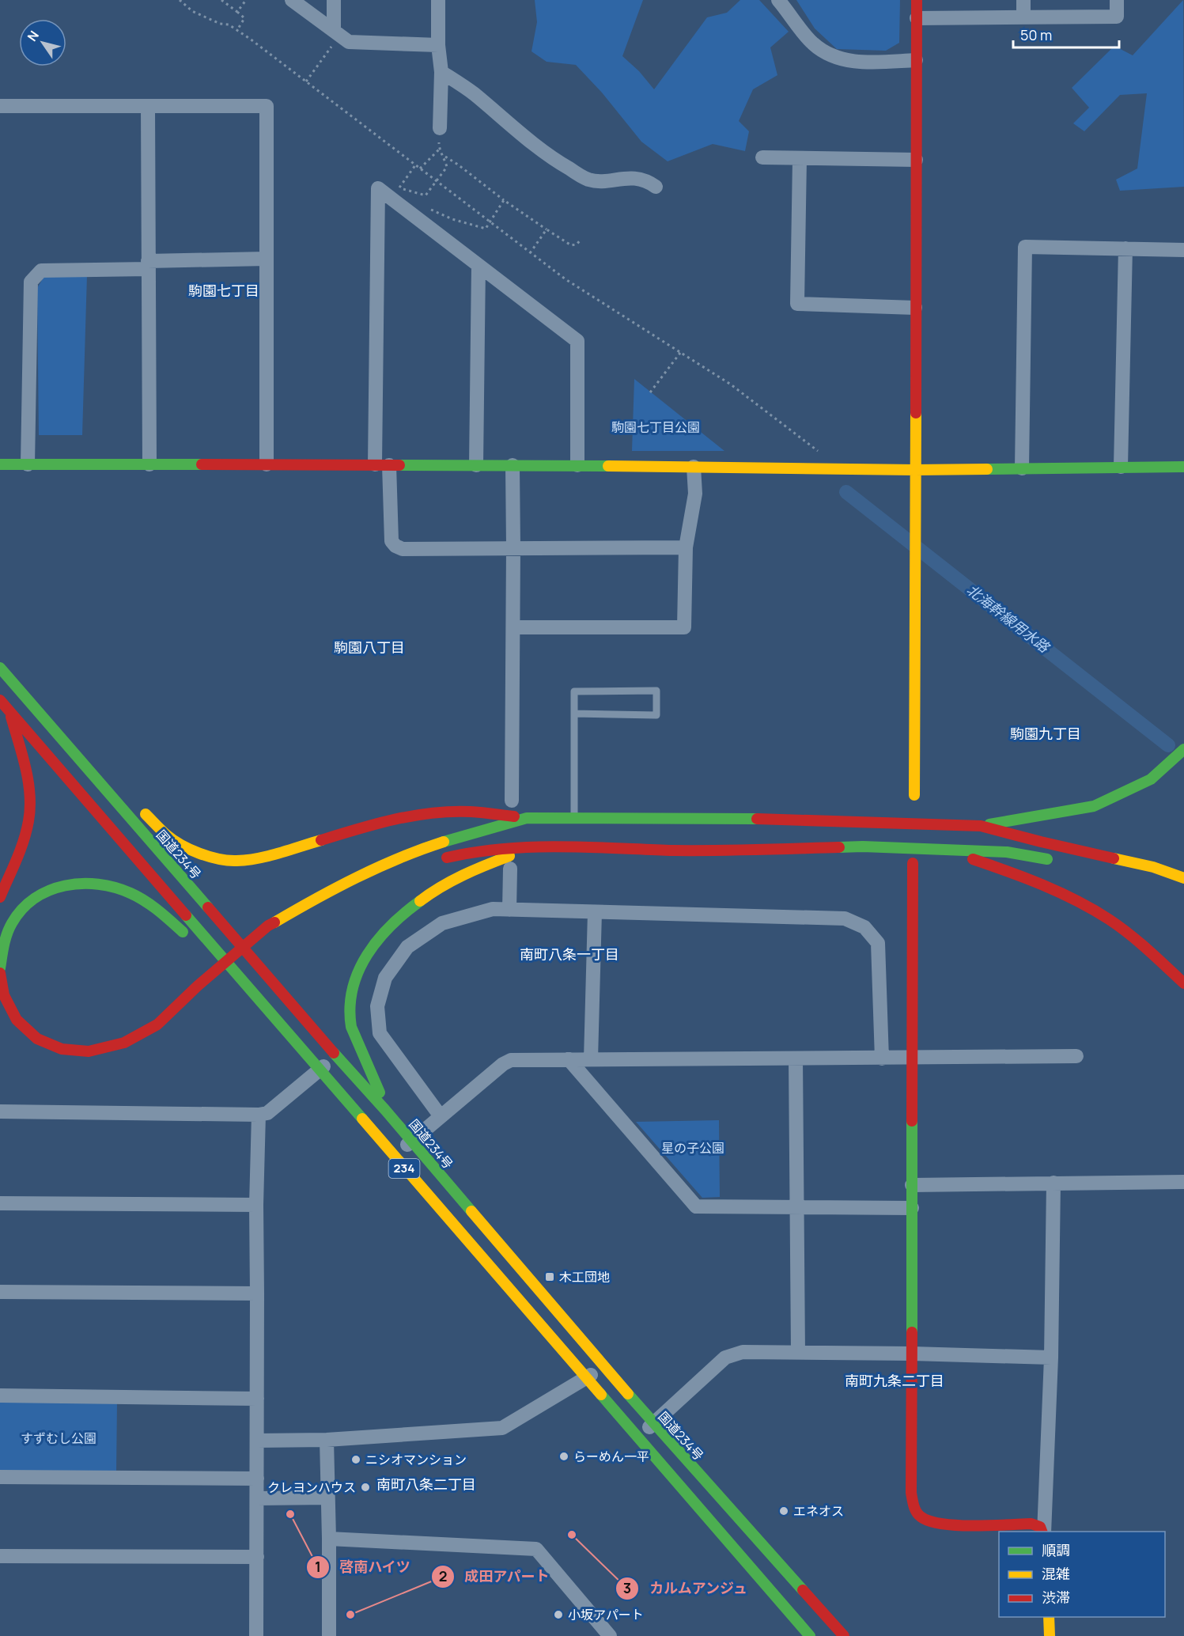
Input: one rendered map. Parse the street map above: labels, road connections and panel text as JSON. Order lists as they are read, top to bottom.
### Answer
{
  "streets": {
    "main road": ["国道234号", "234"]
  },
  "districts": [
    "駒園七丁目",
    "駒園八丁目",
    "駒園九丁目",
    "南町八条一丁目",
    "南町九条二丁目",
    "南町八条二丁目"
  ],
  "water": ["北海幹線用水路"],
  "parks": ["駒園七丁目公園", "星の子公園", "すずむし公園"],
  "places": {
    "transit": ["木工団地"],
    "other": [
      "らーめん一平",
      "ニシオマンション",
      "クレヨンハウス",
      "エネオス",
      "啓南ハイツ",
      "カルムアンジュ",
      "成田アパート",
      "小坂アパート"
    ]
  },
  "legend": ["順調", "混雑", "渋滞"],
  "scale_bar": "50 m",
  "north": "top left"
}
